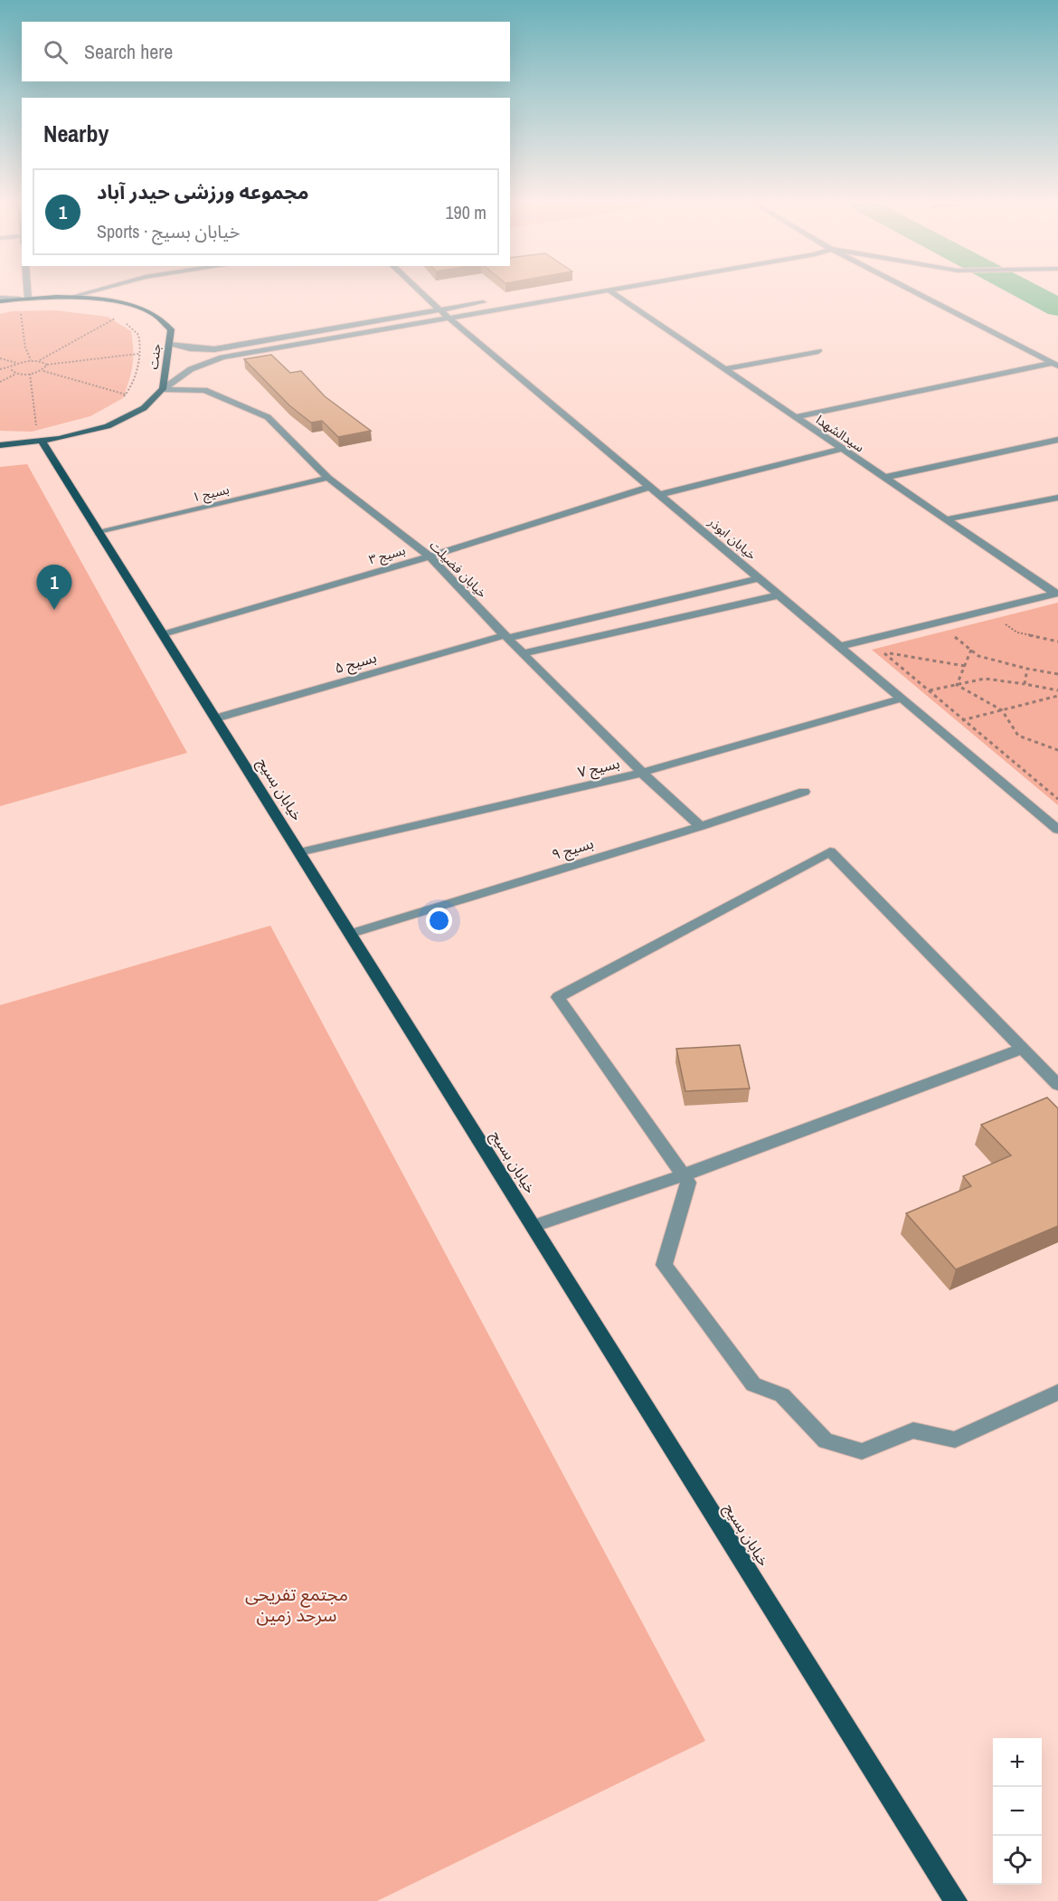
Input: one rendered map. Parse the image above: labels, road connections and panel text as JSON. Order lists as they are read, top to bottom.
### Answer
{
  "streets": {
    "main road": ["جنت", "خیابان بسیج"],
    "street": [
      "سیدالشهدا",
      "بسیج ۱",
      "خیابان ابوذر",
      "بسیج ۳",
      "خیابان فضیلت",
      "بسیج ۵",
      "بسیج ۷",
      "بسیج ۹"
    ]
  },
  "crossings": [
    ["جنت", "خیابان فضیلت"],
    ["جنت", "خیابان بسیج"],
    ["بسیج ۱", "خیابان فضیلت"],
    ["بسیج ۱", "خیابان بسیج"],
    ["خیابان ابوذر", "بسیج ۳"],
    ["خیابان ابوذر", "بسیج ۵"],
    ["خیابان ابوذر", "بسیج ۷"],
    ["بسیج ۳", "خیابان فضیلت"],
    ["بسیج ۳", "خیابان بسیج"],
    ["خیابان فضیلت", "بسیج ۵"],
    ["خیابان فضیلت", "بسیج ۷"],
    ["خیابان فضیلت", "بسیج ۹"],
    ["بسیج ۵", "خیابان بسیج"],
    ["بسیج ۷", "خیابان بسیج"],
    ["خیابان بسیج", "بسیج ۹"]
  ],
  "parks": ["مجتمع تفریحی سرحد زمین"],
  "page": {
    "search": "Search here",
    "heading": "Nearby",
    "list": [
      {
        "mark": "1",
        "name": "مجموعه ورزشی حیدر آباد",
        "note": "Sports · خیابان بسیج",
        "value": "190 m"
      }
    ],
    "pins": "1",
    "map_buttons": ["+", "−"]
  }
}
